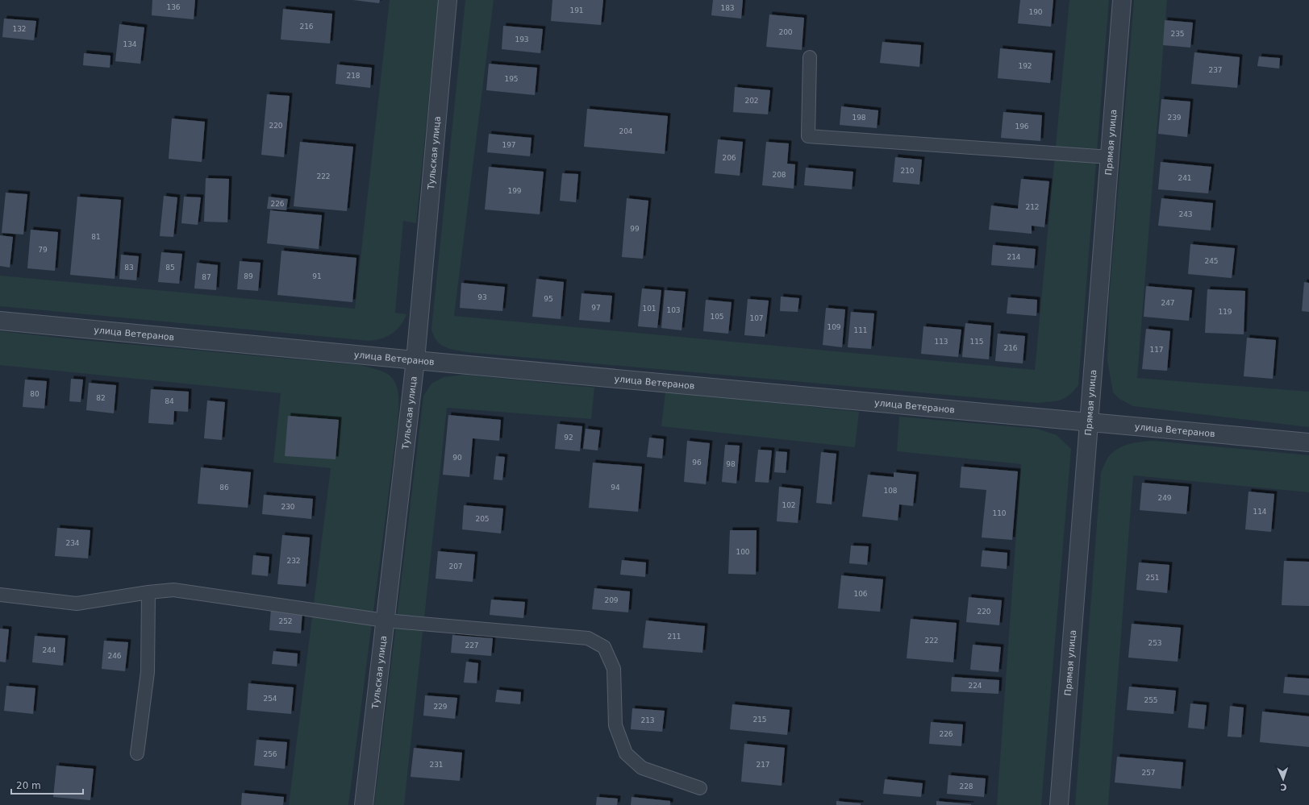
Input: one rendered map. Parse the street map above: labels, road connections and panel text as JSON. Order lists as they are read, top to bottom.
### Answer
{
  "streets": {
    "street": ["Прямая улица", "Тульская улица", "улица Ветеранов"]
  },
  "crossings": [
    ["Прямая улица", "улица Ветеранов"],
    ["Тульская улица", "улица Ветеранов"]
  ],
  "house_numbers": [
    "136",
    "183",
    "191",
    "190",
    "216",
    "132",
    "200",
    "235",
    "193",
    "134",
    "192",
    "237",
    "218",
    "195",
    "202",
    "198",
    "239",
    "220",
    "196",
    "204",
    "197",
    "206",
    "210",
    "208",
    "222",
    "241",
    "199",
    "226",
    "212",
    "243",
    "99",
    "81",
    "79",
    "214",
    "245",
    "83",
    "85",
    "89",
    "91",
    "87",
    "93",
    "95",
    "247",
    "97",
    "101",
    "103",
    "119",
    "105",
    "107",
    "109",
    "111",
    "113",
    "115",
    "216",
    "117",
    "80",
    "82",
    "84",
    "92",
    "90",
    "96",
    "98",
    "86",
    "94",
    "108",
    "249",
    "102",
    "230",
    "114",
    "110",
    "205",
    "234",
    "100",
    "232",
    "207",
    "251",
    "106",
    "209",
    "220",
    "252",
    "211",
    "222",
    "253",
    "227",
    "244",
    "246",
    "224",
    "254",
    "255",
    "229",
    "215",
    "213",
    "226",
    "256",
    "231",
    "217",
    "257",
    "228"
  ],
  "scale_bar": "20 m",
  "north": "bottom"
}
